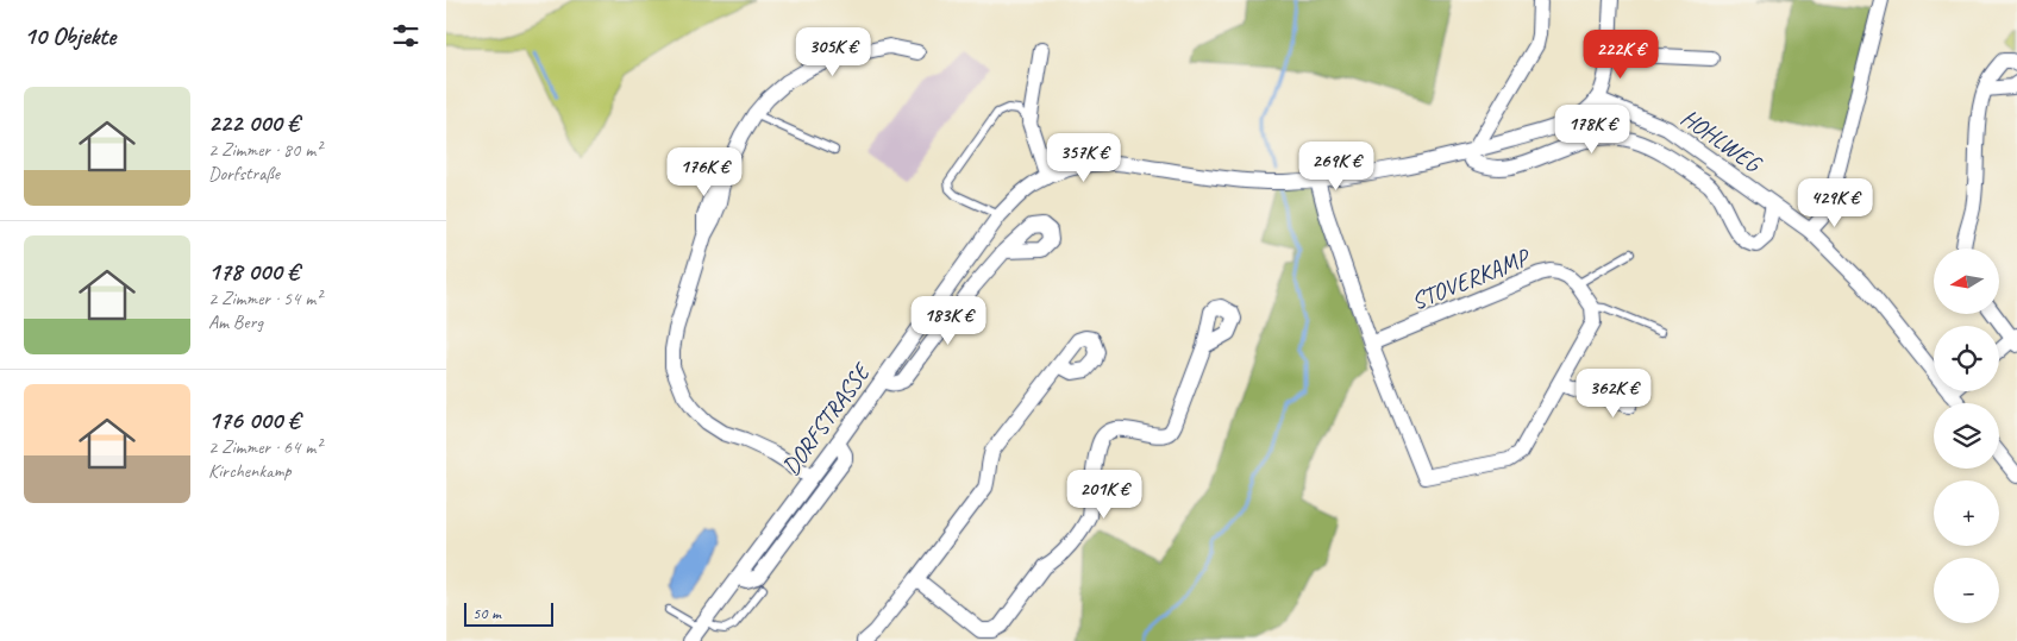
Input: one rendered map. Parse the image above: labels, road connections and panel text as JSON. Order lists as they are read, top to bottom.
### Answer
{
  "streets": {
    "street": ["HOHLWEG", "STOVERKAMP", "DORFSTRASSE"]
  },
  "crossings": [
    ["HOHLWEG", "DORFSTRASSE"]
  ],
  "scale_bar": "50 m",
  "north": "left",
  "page": {
    "heading": "10 Objekte",
    "price": [
      "305K €",
      "222K €",
      "178K €",
      "357K €",
      "269K €",
      "176K €",
      "429K €",
      "183K €",
      "362K €",
      "201K €"
    ],
    "list": [
      {
        "name": "222 000 €",
        "note": "2 Zimmer · 80 m² · Dorfstraße"
      },
      {
        "name": "178 000 €",
        "note": "2 Zimmer · 54 m² · Am Berg"
      },
      {
        "name": "176 000 €",
        "note": "2 Zimmer · 64 m² · Kirchenkamp"
      }
    ],
    "map_buttons": ["+", "−"],
    "scale": "50 m"
  }
}
